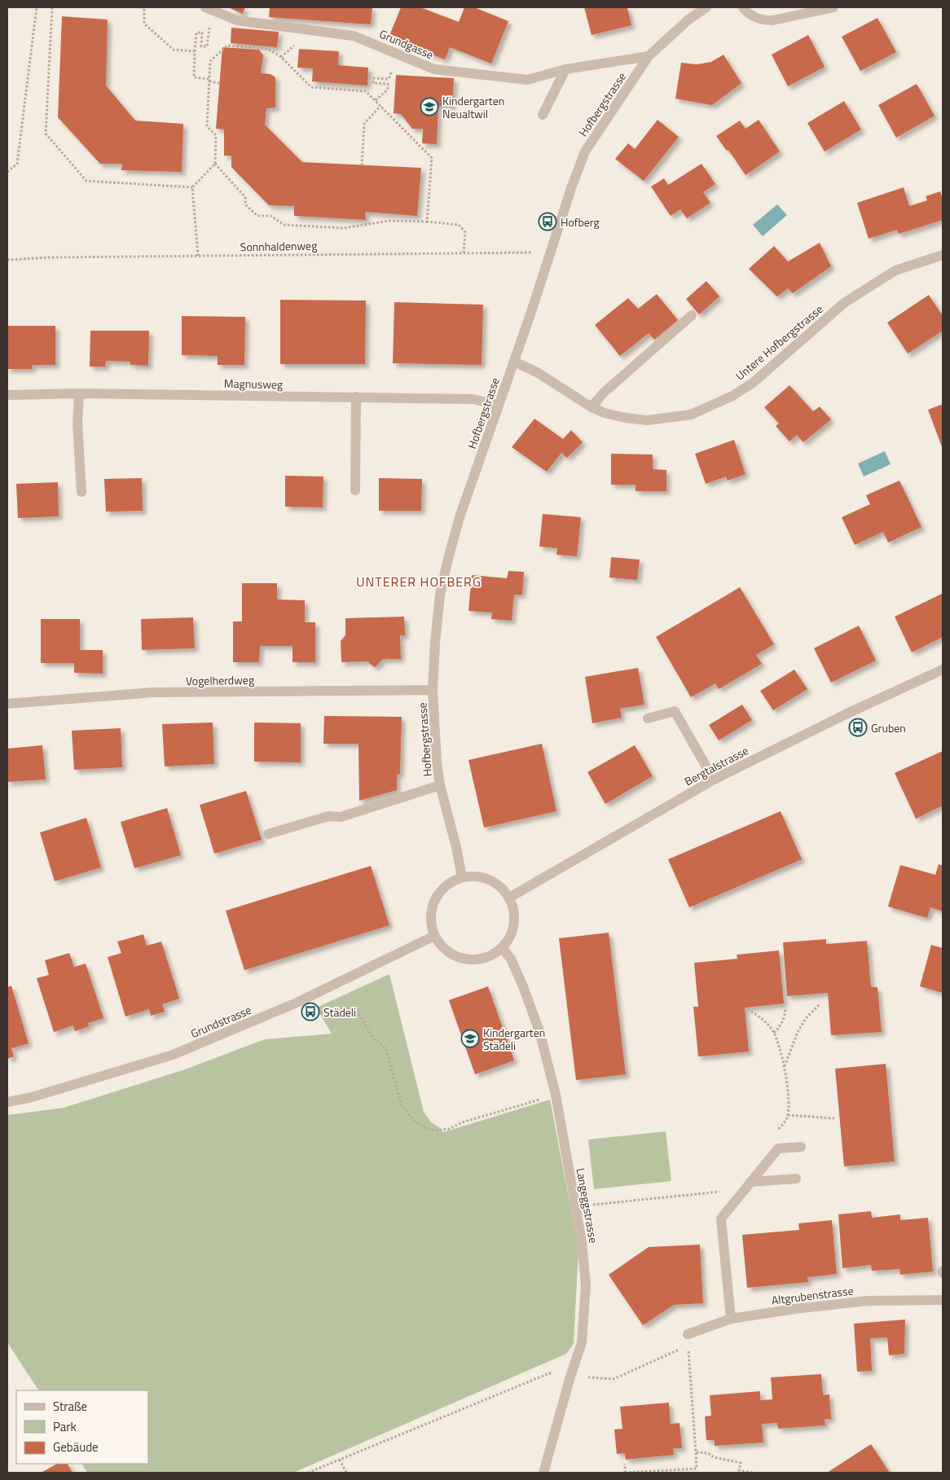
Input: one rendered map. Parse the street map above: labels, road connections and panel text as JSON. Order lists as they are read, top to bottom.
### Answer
{
  "streets": {
    "street": [
      "Grundgasse",
      "Hofbergstrasse",
      "Untere Hofbergstrasse",
      "Magnusweg",
      "Vogelherdweg",
      "Bergtalstrasse",
      "Grundstrasse",
      "Langeggstrasse",
      "Altgrubenstrasse"
    ],
    "path": ["Sonnhaldenweg"]
  },
  "crossings": [
    ["Grundgasse", "Hofbergstrasse"],
    ["Hofbergstrasse", "Sonnhaldenweg"],
    ["Hofbergstrasse", "Untere Hofbergstrasse"],
    ["Hofbergstrasse", "Magnusweg"],
    ["Hofbergstrasse", "Vogelherdweg"],
    ["Hofbergstrasse", "Bergtalstrasse"],
    ["Hofbergstrasse", "Grundstrasse"],
    ["Hofbergstrasse", "Langeggstrasse"],
    ["Bergtalstrasse", "Grundstrasse"],
    ["Bergtalstrasse", "Langeggstrasse"],
    ["Grundstrasse", "Langeggstrasse"]
  ],
  "districts": ["UNTERER HOFBERG"],
  "places": {
    "school or university": ["Kindergarten Neualtwil", "Kindergarten Städeli"],
    "bus stop": ["Hofberg", "Gruben", "Städeli"]
  },
  "legend": ["Straße", "Park", "Gebäude"]
}
